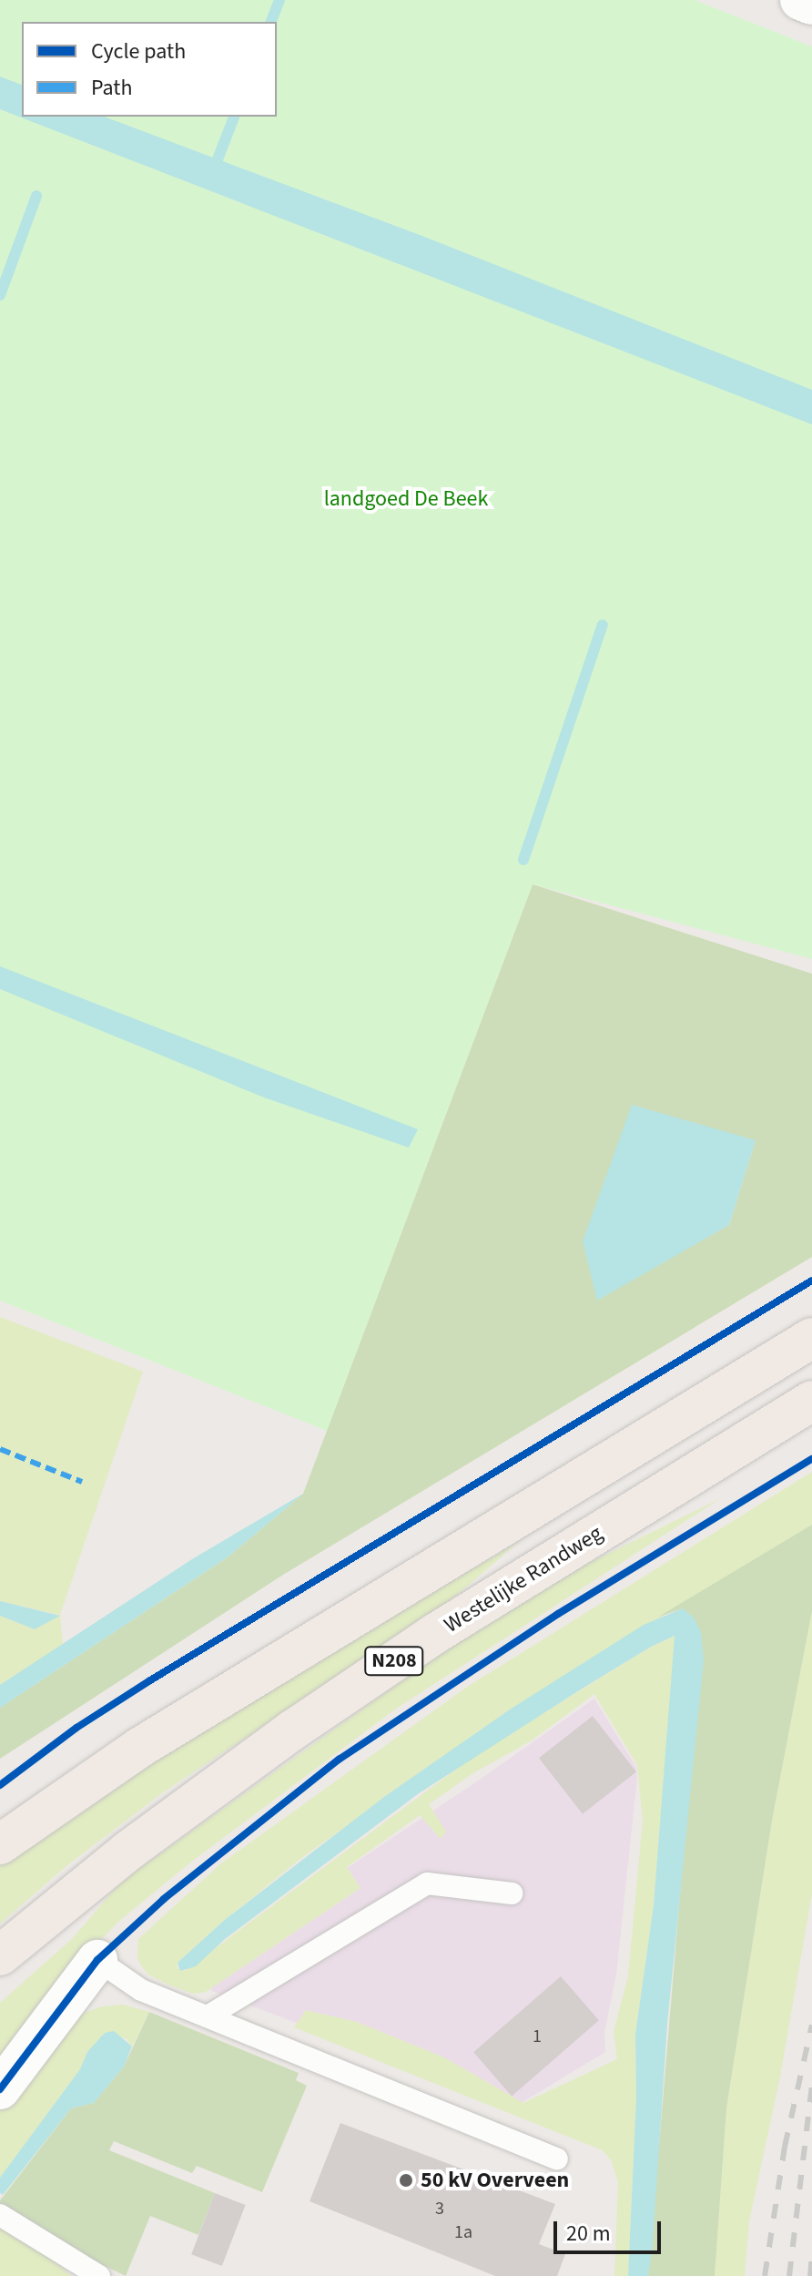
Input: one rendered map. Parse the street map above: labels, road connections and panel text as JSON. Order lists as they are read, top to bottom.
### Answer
{
  "streets": {
    "main road": ["Westelijke Randweg", "N208"]
  },
  "parks": ["landgoed De Beek"],
  "places": ["50 kV Overveen"],
  "house_numbers": ["1", "3", "1a"],
  "legend": ["Cycle path", "Path"],
  "scale_bar": "20 m"
}
